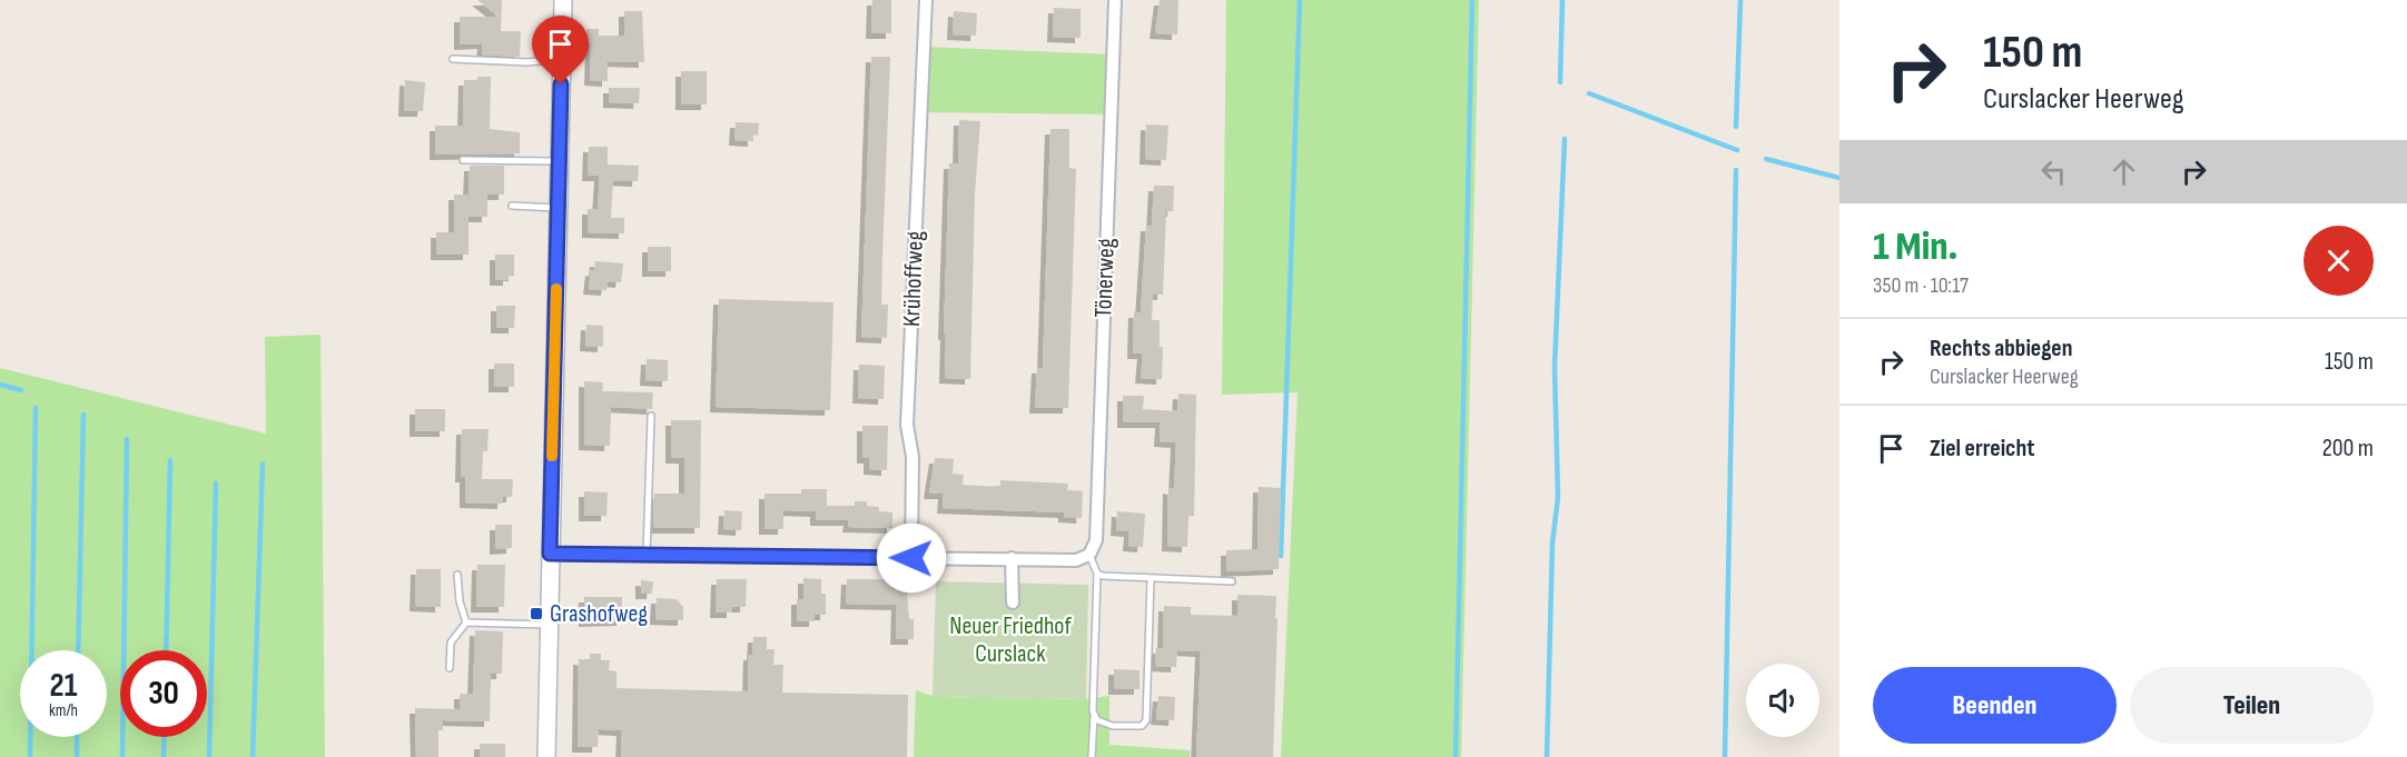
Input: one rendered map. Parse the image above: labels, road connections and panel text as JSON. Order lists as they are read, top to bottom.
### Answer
{
  "streets": {
    "street": ["Tönerweg", "Krühoffweg"]
  },
  "parks": ["Neuer Friedhof Curslack"],
  "places": {
    "transit": ["Grashofweg"]
  },
  "page": {
    "turn": ["150 m", "Curslacker Heerweg"],
    "heading": ["1 Min.", "350 m · 10:17"],
    "list": [
      {
        "name": "Rechts abbiegen",
        "note": "Curslacker Heerweg",
        "value": "150 m"
      },
      {
        "name": "Ziel erreicht",
        "value": "200 m"
      }
    ],
    "speed": "21 km/h",
    "limit": "30",
    "buttons": ["Beenden", "Teilen"]
  }
}
